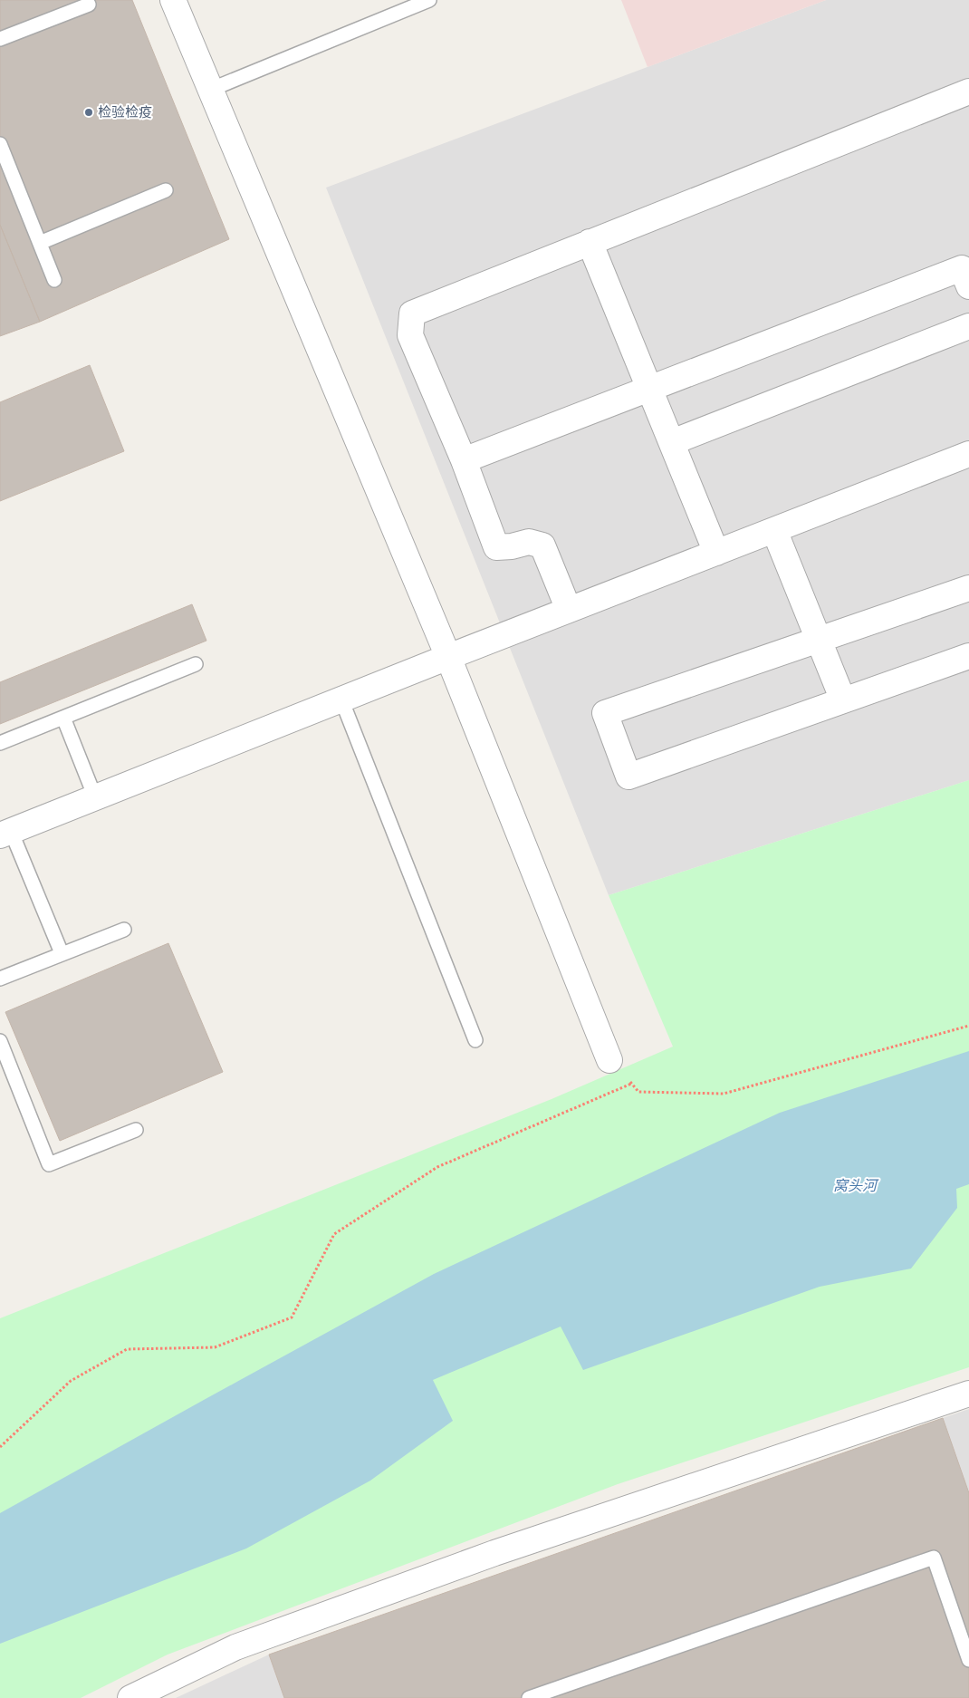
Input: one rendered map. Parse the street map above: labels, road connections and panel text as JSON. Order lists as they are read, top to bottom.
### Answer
{
  "water": ["窝头河"],
  "places": ["检验检疫"]
}
